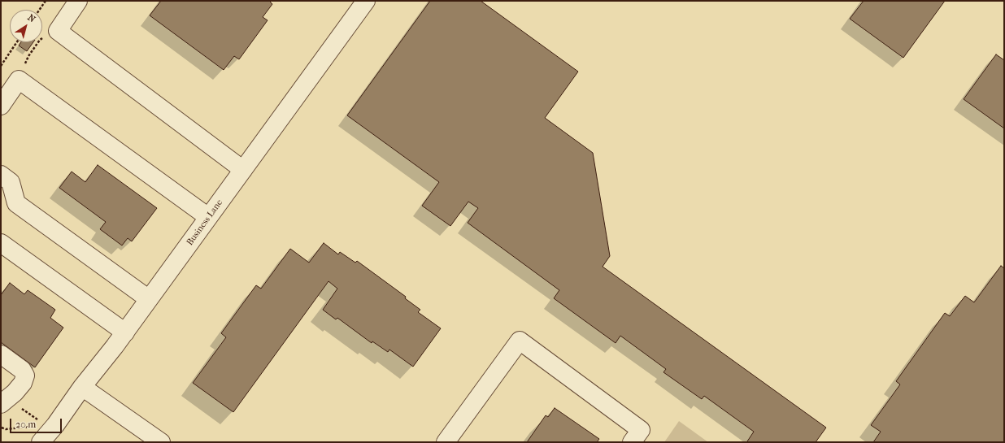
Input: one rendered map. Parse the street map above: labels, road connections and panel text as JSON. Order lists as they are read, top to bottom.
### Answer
{
  "streets": {
    "street": ["Business Lane"]
  },
  "scale_bar": "20 m",
  "north": "top right"
}
